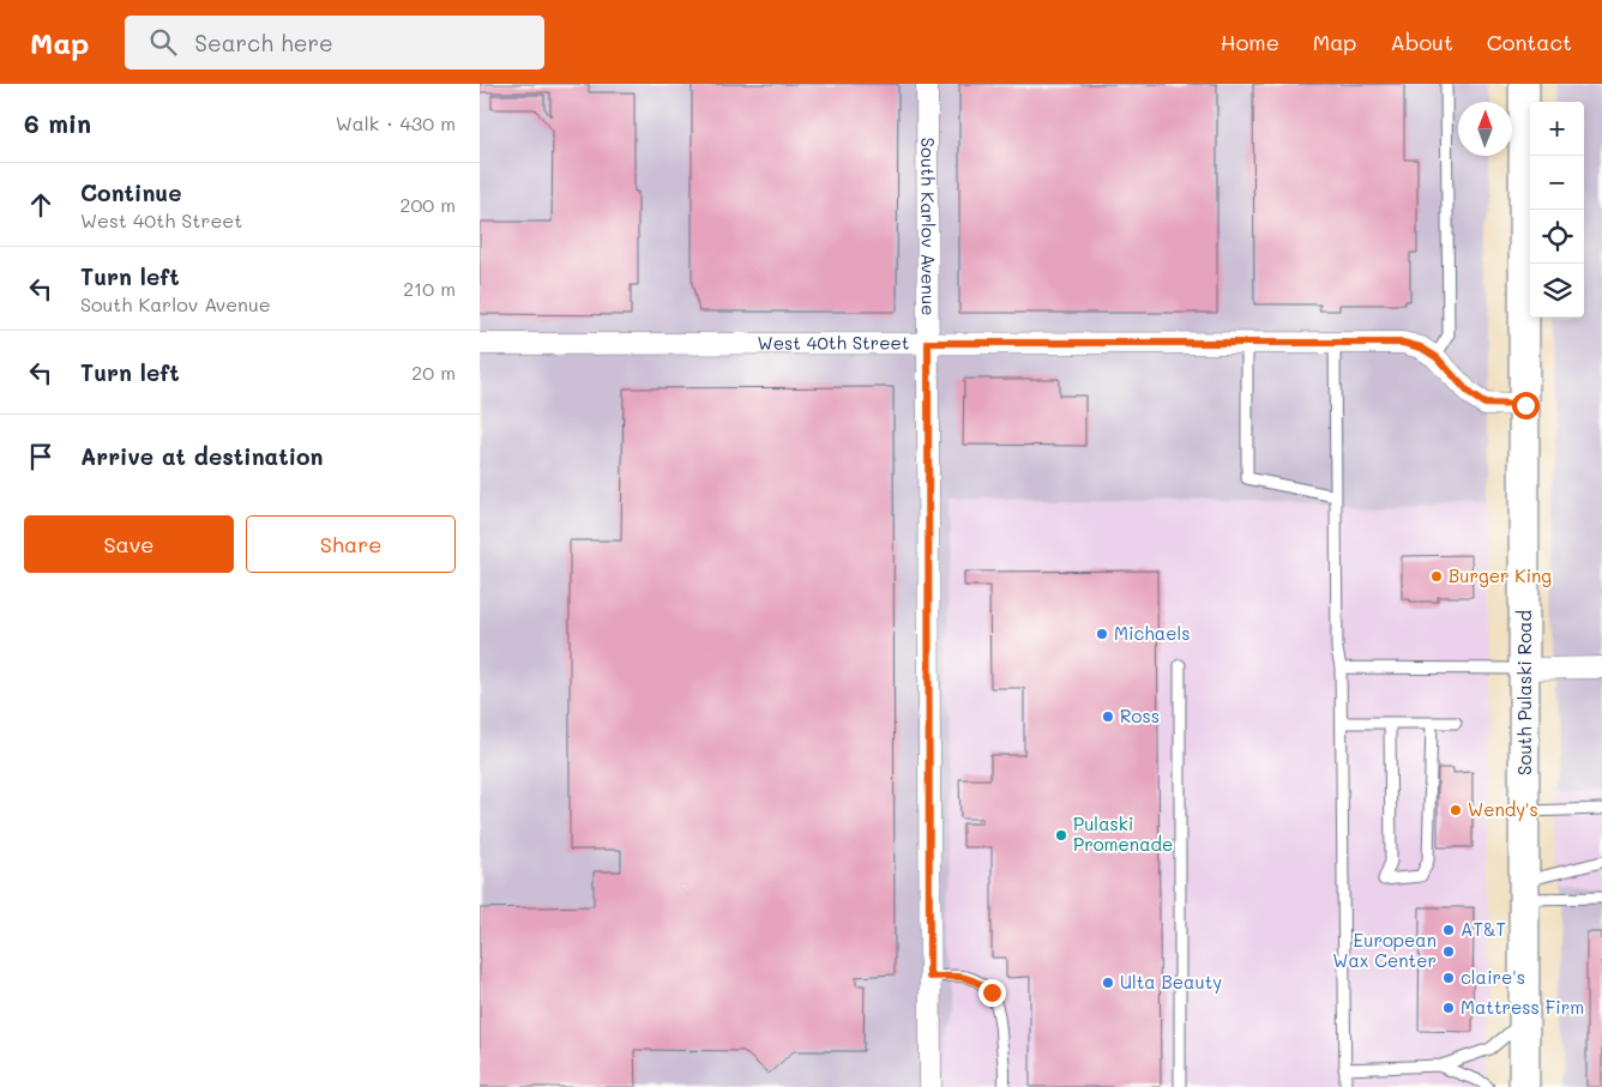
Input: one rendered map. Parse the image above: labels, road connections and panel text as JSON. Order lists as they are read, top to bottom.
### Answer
{
  "streets": {
    "main road": ["South Pulaski Road"],
    "street": ["South Karlov Avenue", "West 40th Street"]
  },
  "crossings": [
    ["South Karlov Avenue", "West 40th Street"],
    ["West 40th Street", "South Pulaski Road"]
  ],
  "places": [
    "Burger King",
    "Michaels",
    "Ross",
    "Wendy's",
    "Pulaski Promenade",
    "AT&T",
    "European Wax Center",
    "claire's",
    "Ulta Beauty",
    "Mattress Firm"
  ],
  "north": "top",
  "page": {
    "header": "Map",
    "search": "Search here",
    "nav": [
      "Home",
      "Map",
      "About",
      "Contact"
    ],
    "heading": ["6 min", "Walk · 430 m"],
    "map_buttons": ["+", "−"],
    "list": [
      ["Continue", "West 40th Street", "200 m"],
      ["Turn left", "South Karlov Avenue", "210 m"],
      ["Turn left", "20 m"],
      "Arrive at destination"
    ],
    "buttons": ["Save", "Share"]
  }
}
